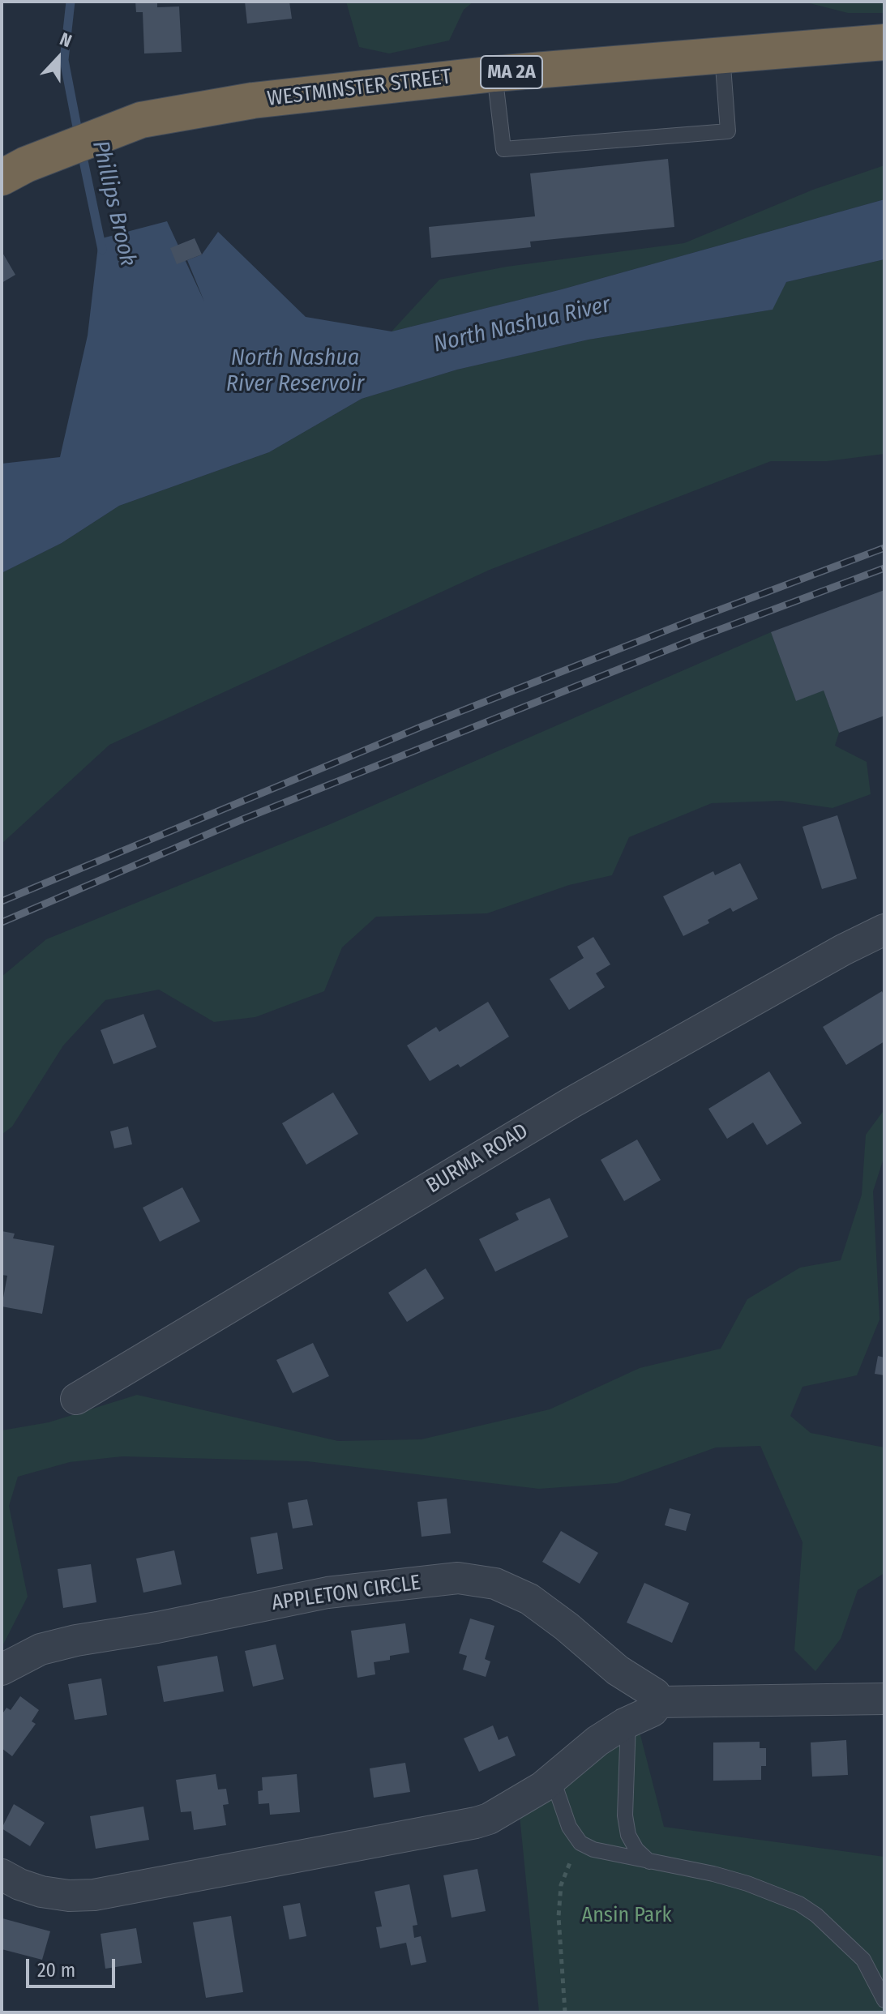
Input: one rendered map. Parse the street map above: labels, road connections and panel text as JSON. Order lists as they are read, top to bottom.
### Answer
{
  "streets": {
    "highway": ["MA 2A", "WESTMINSTER STREET"],
    "street": ["BURMA ROAD", "APPLETON CIRCLE"]
  },
  "water": ["Phillips Brook", "North Nashua River", "North Nashua River Reservoir"],
  "parks": ["Ansin Park"],
  "scale_bar": "20 m",
  "north": "top"
}
